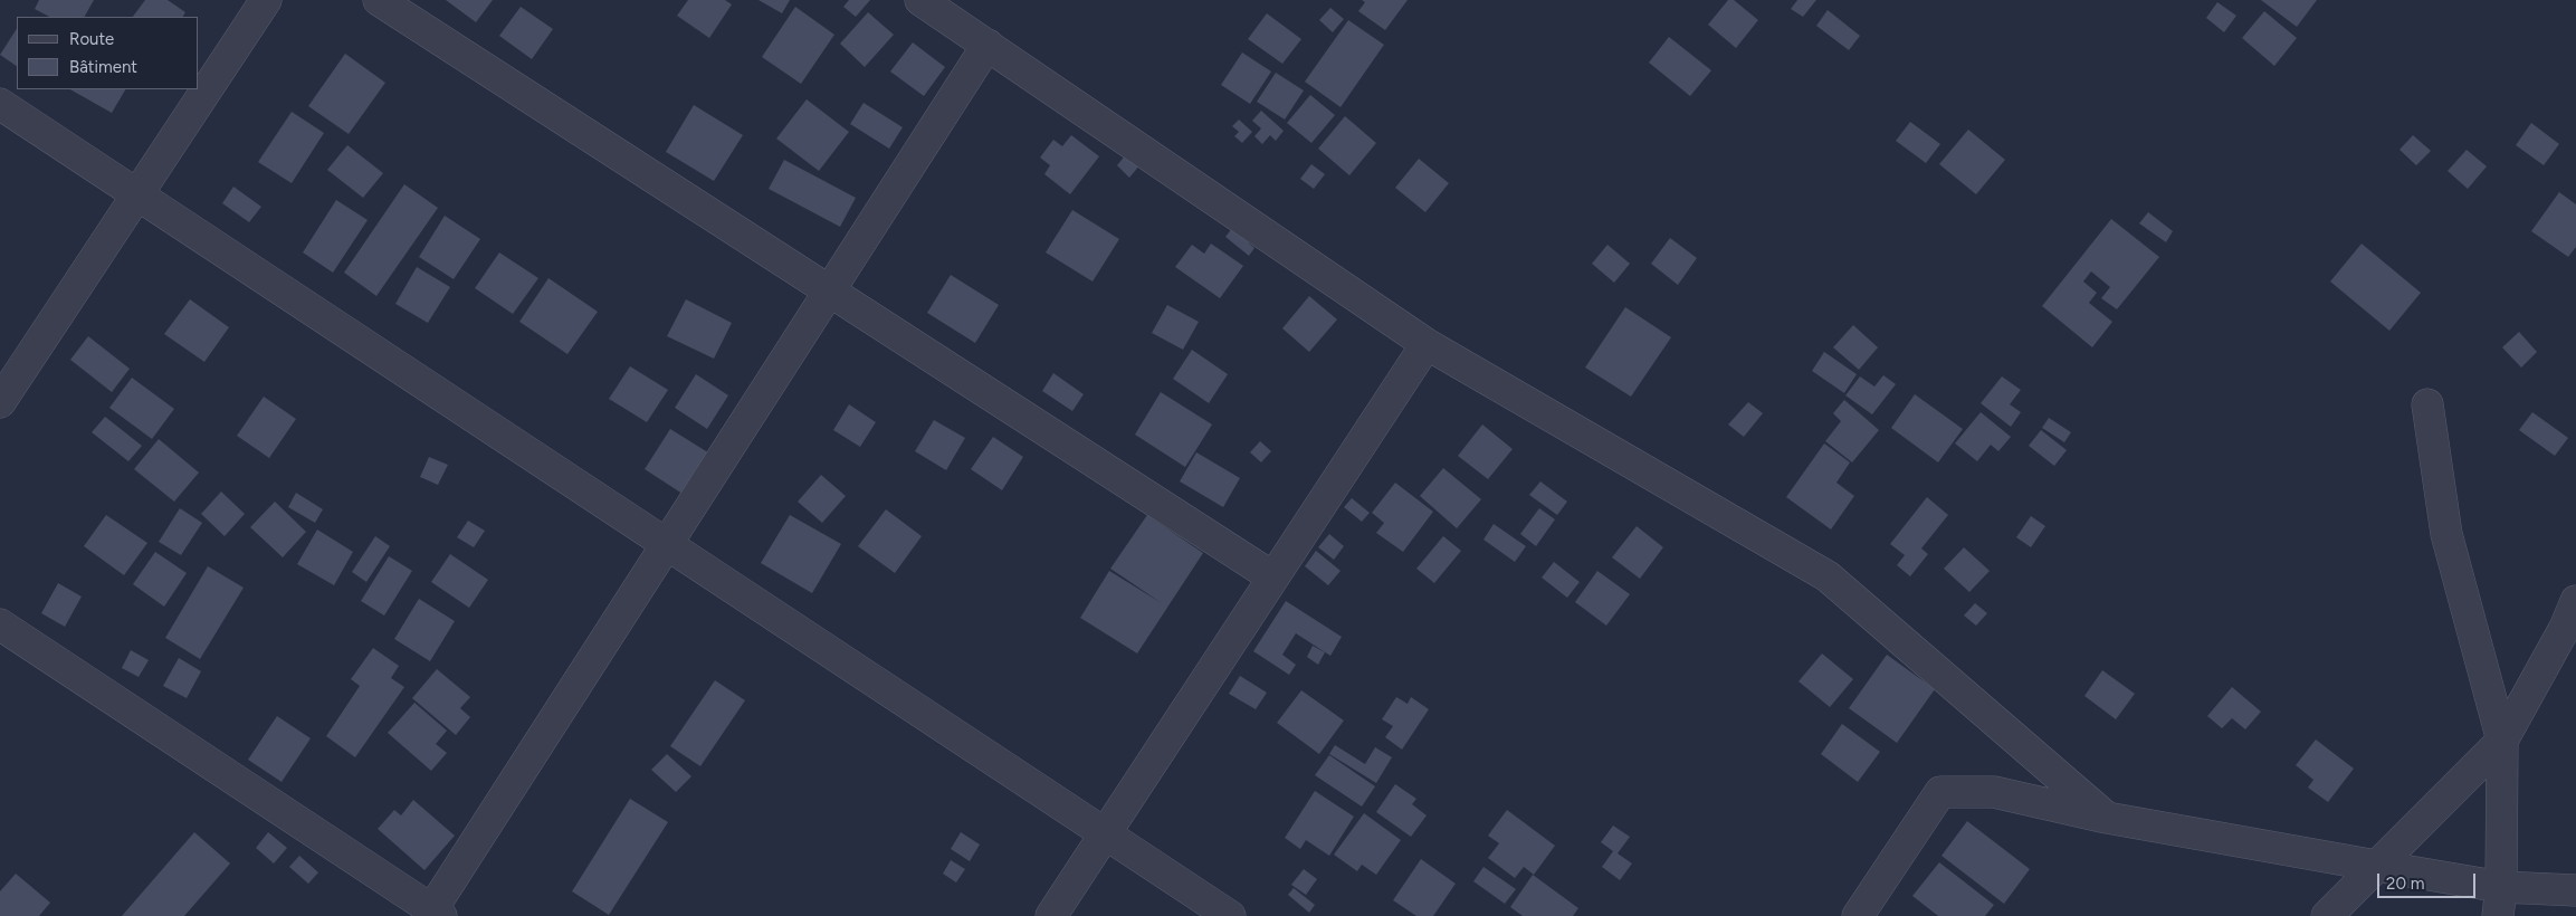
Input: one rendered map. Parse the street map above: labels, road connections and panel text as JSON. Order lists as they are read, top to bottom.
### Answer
{
  "legend": ["Route", "Bâtiment"],
  "scale_bar": "20 m"
}
